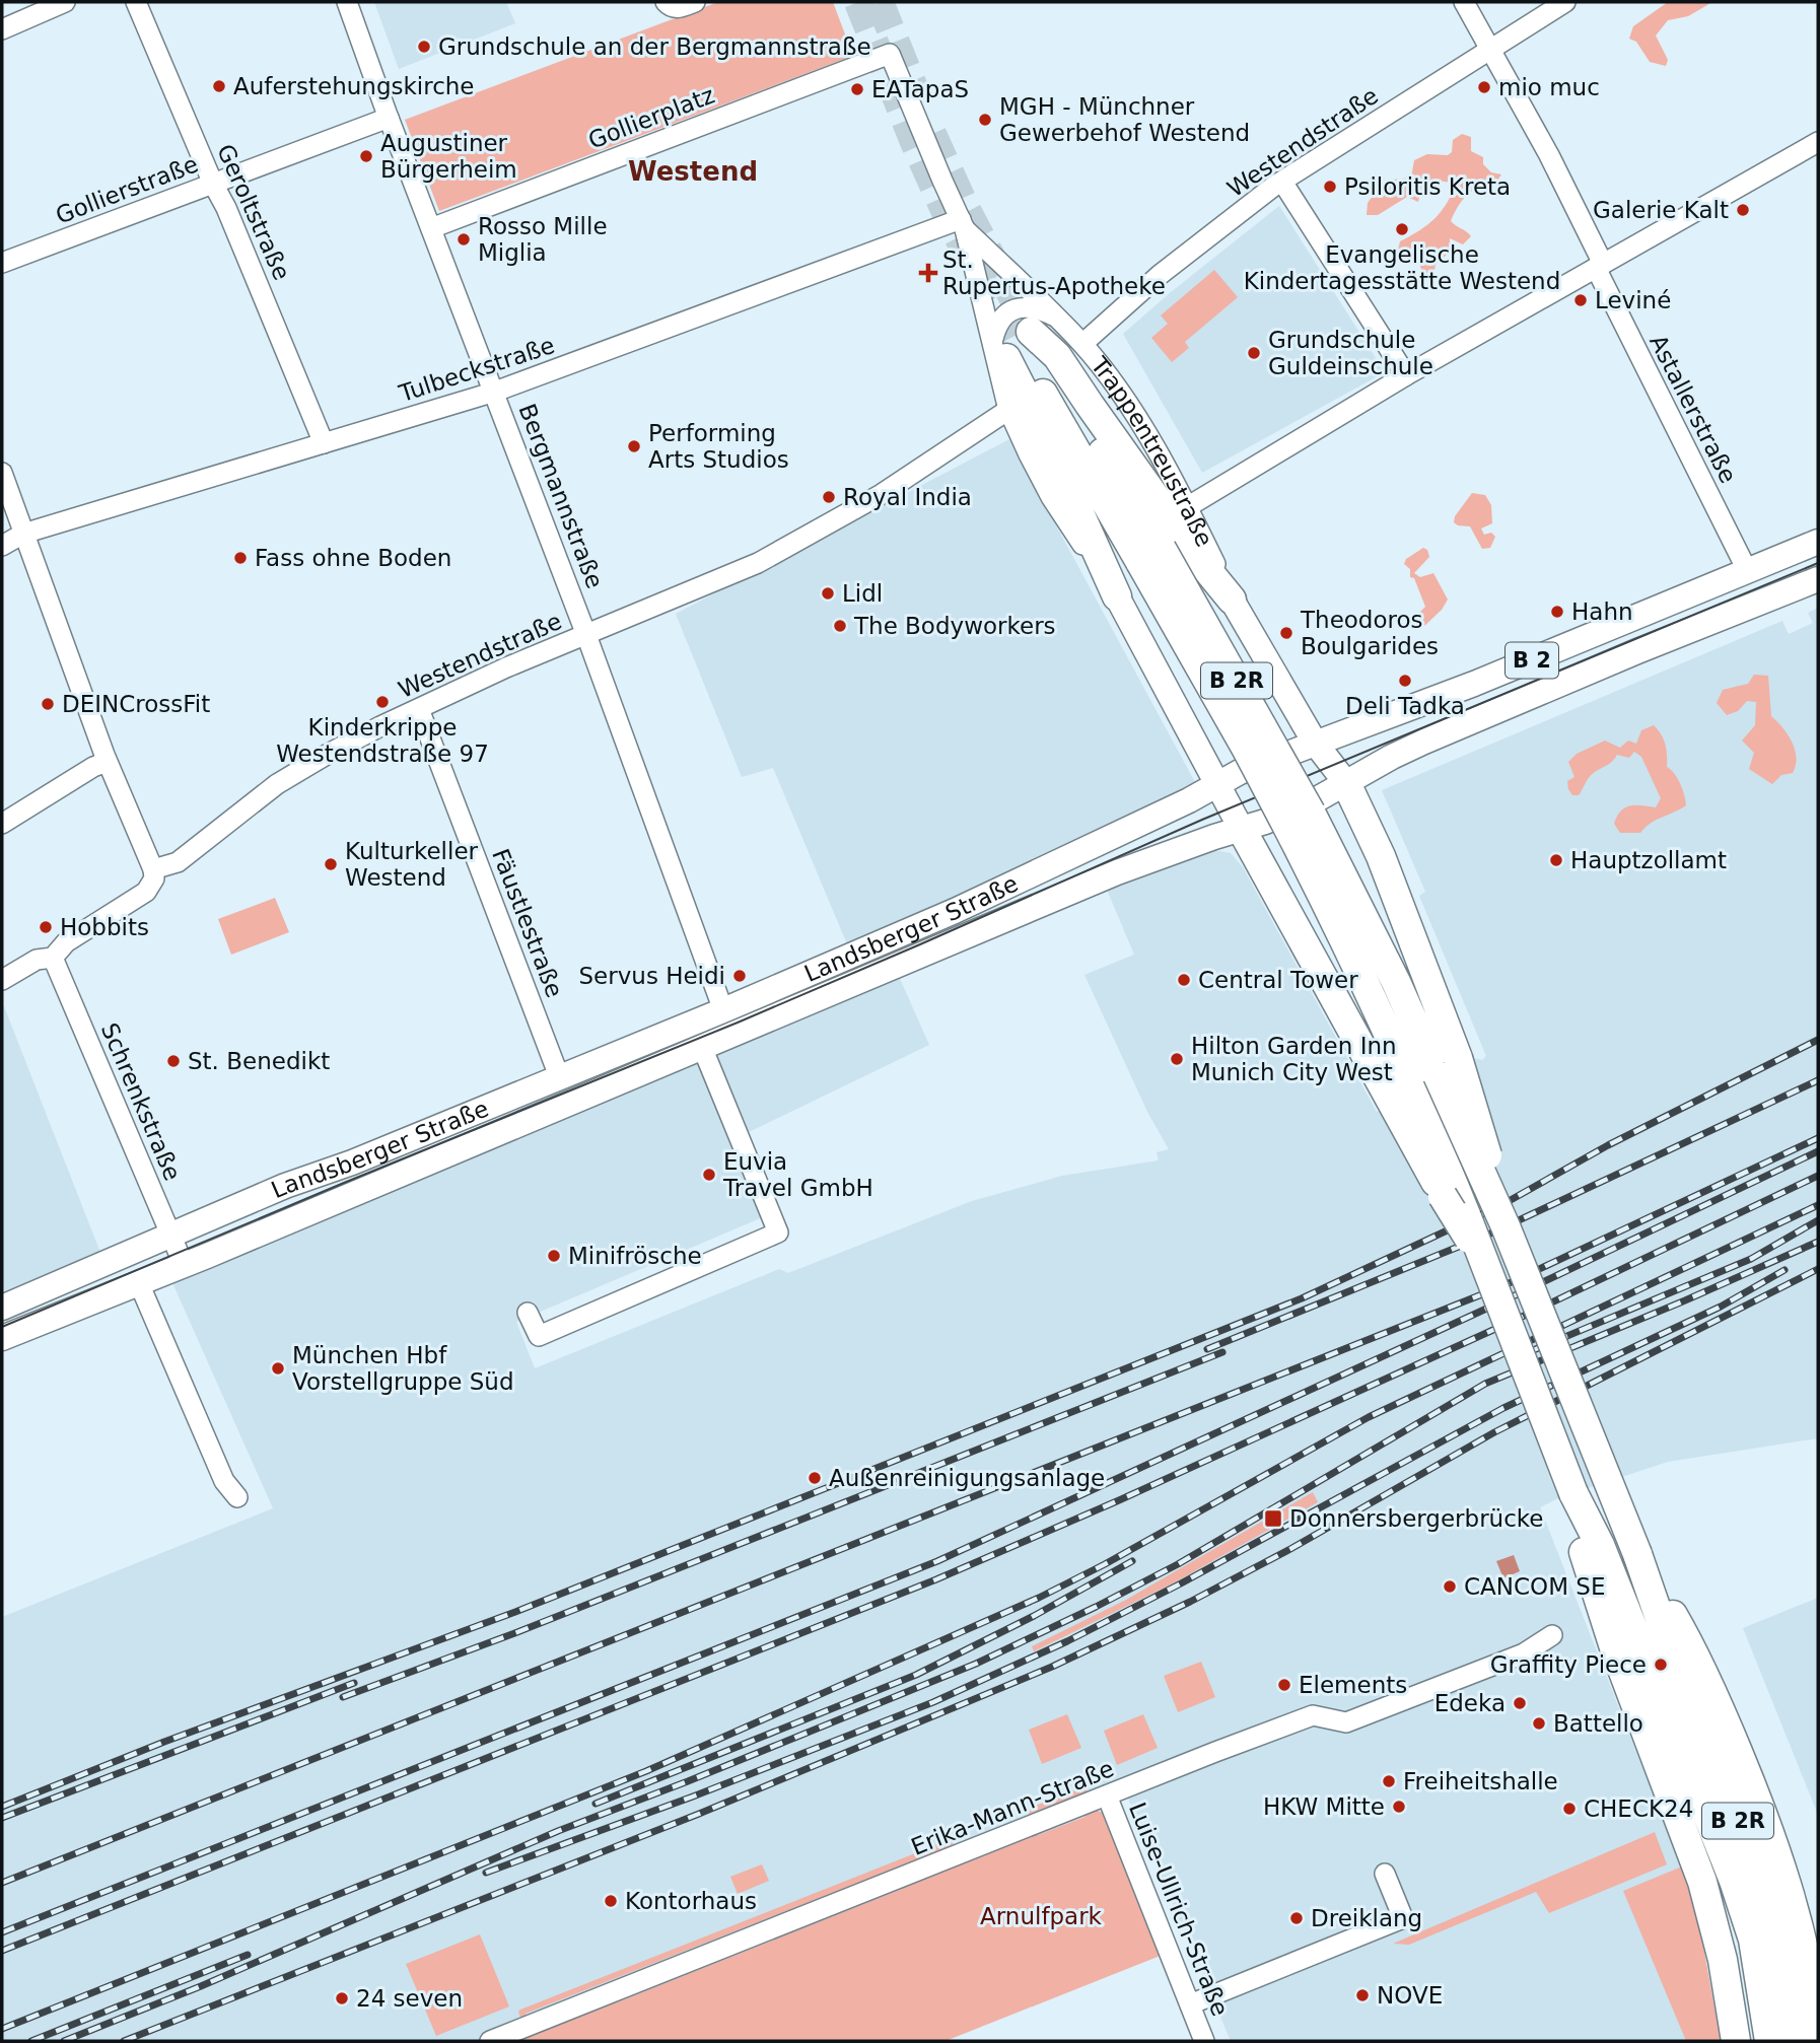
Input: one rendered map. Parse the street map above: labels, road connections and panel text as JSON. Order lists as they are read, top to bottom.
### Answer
{
  "streets": {
    "highway": ["Trappentreustraße", "B 2R"],
    "main road": ["B 2", "Landsberger Straße"],
    "street": [
      "Gollierplatz",
      "Westendstraße",
      "Gollierstraße",
      "Geroltstraße",
      "Tulbeckstraße",
      "Astallerstraße",
      "Bergmannstraße",
      "Fäustlestraße",
      "Schrenkstraße",
      "Erika-Mann-Straße",
      "Luise-Ullrich-Straße"
    ]
  },
  "crossings": [
    ["Gollierplatz", "Trappentreustraße"],
    ["Gollierplatz", "Bergmannstraße"],
    ["Westendstraße", "Astallerstraße"],
    ["Westendstraße", "Trappentreustraße"],
    ["Westendstraße", "Bergmannstraße"],
    ["Westendstraße", "Fäustlestraße"],
    ["Westendstraße", "Schrenkstraße"],
    ["Gollierstraße", "Geroltstraße"],
    ["Gollierstraße", "Bergmannstraße"],
    ["Geroltstraße", "Tulbeckstraße"],
    ["Tulbeckstraße", "Trappentreustraße"],
    ["Tulbeckstraße", "Bergmannstraße"],
    ["Astallerstraße", "Landsberger Straße"],
    ["Trappentreustraße", "B 2R"],
    ["Bergmannstraße", "Landsberger Straße"],
    ["Fäustlestraße", "Landsberger Straße"],
    ["Landsberger Straße", "Schrenkstraße"],
    ["Erika-Mann-Straße", "Luise-Ullrich-Straße"]
  ],
  "districts": ["Westend"],
  "parks": ["Arnulfpark"],
  "places": {
    "other": [
      "Grundschule an der Bergmannstraße",
      "Auferstehungskirche",
      "mio muc",
      "EATapaS",
      "MGH - Münchner Gewerbehof Westend",
      "Augustiner Bürgerheim",
      "Psiloritis Kreta",
      "Galerie Kalt",
      "Evangelische Kindertagesstätte Westend",
      "Rosso Mille Miglia",
      "Leviné",
      "Grundschule Guldeinschule",
      "Performing Arts Studios",
      "Royal India",
      "Fass ohne Boden",
      "Lidl",
      "Hahn",
      "The Bodyworkers",
      "Theodoros Boulgarides",
      "Deli Tadka",
      "Kinderkrippe Westendstraße 97",
      "DEINCrossFit",
      "Hauptzollamt",
      "Kulturkeller Westend",
      "Hobbits",
      "Servus Heidi",
      "Central Tower",
      "Hilton Garden Inn Munich City West",
      "St. Benedikt",
      "Euvia Travel GmbH",
      "Minifrösche",
      "München Hbf Vorstellgruppe Süd",
      "Außenreinigungsanlage",
      "CANCOM SE",
      "Graffity Piece",
      "Elements",
      "Edeka",
      "Battello",
      "Freiheitshalle",
      "HKW Mitte",
      "CHECK24",
      "Kontorhaus",
      "Dreiklang",
      "NOVE",
      "24 seven"
    ],
    "health": ["St. Rupertus-Apotheke"],
    "transit": ["Donnersbergerbrücke"]
  }
}
